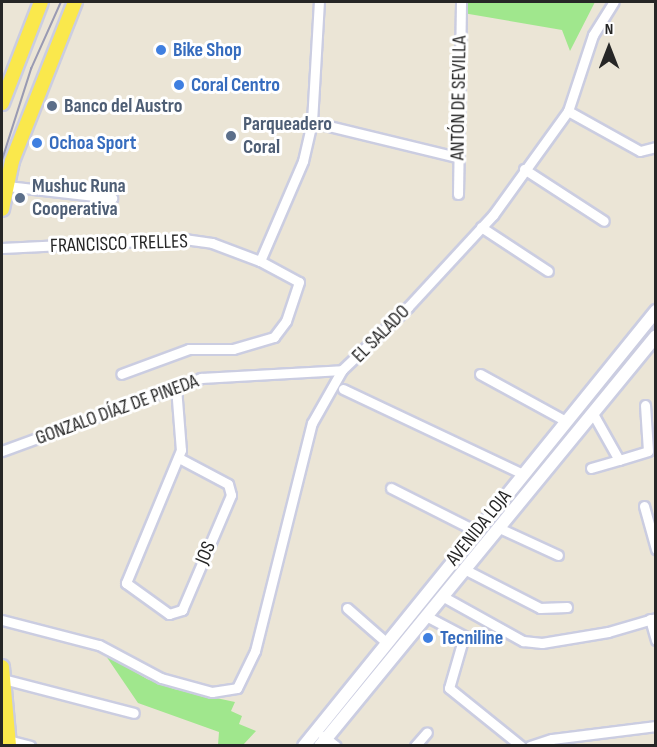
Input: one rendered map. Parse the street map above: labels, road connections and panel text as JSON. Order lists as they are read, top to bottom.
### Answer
{
  "streets": {
    "main road": ["AVENIDA LOJA"],
    "street": [
      "ANTÓN DE SEVILLA",
      "FRANCISCO TRELLES",
      "EL SALADO",
      "GONZALO DÍAZ DE PINEDA",
      "JOS"
    ]
  },
  "crossings": [
    ["EL SALADO", "GONZALO DÍAZ DE PINEDA"]
  ],
  "places": [
    "Bike Shop",
    "Coral Centro",
    "Banco del Austro",
    "Parqueadero Coral",
    "Ochoa Sport",
    "Mushuc Runa Cooperativa",
    "Tecniline"
  ],
  "north": "top"
}
